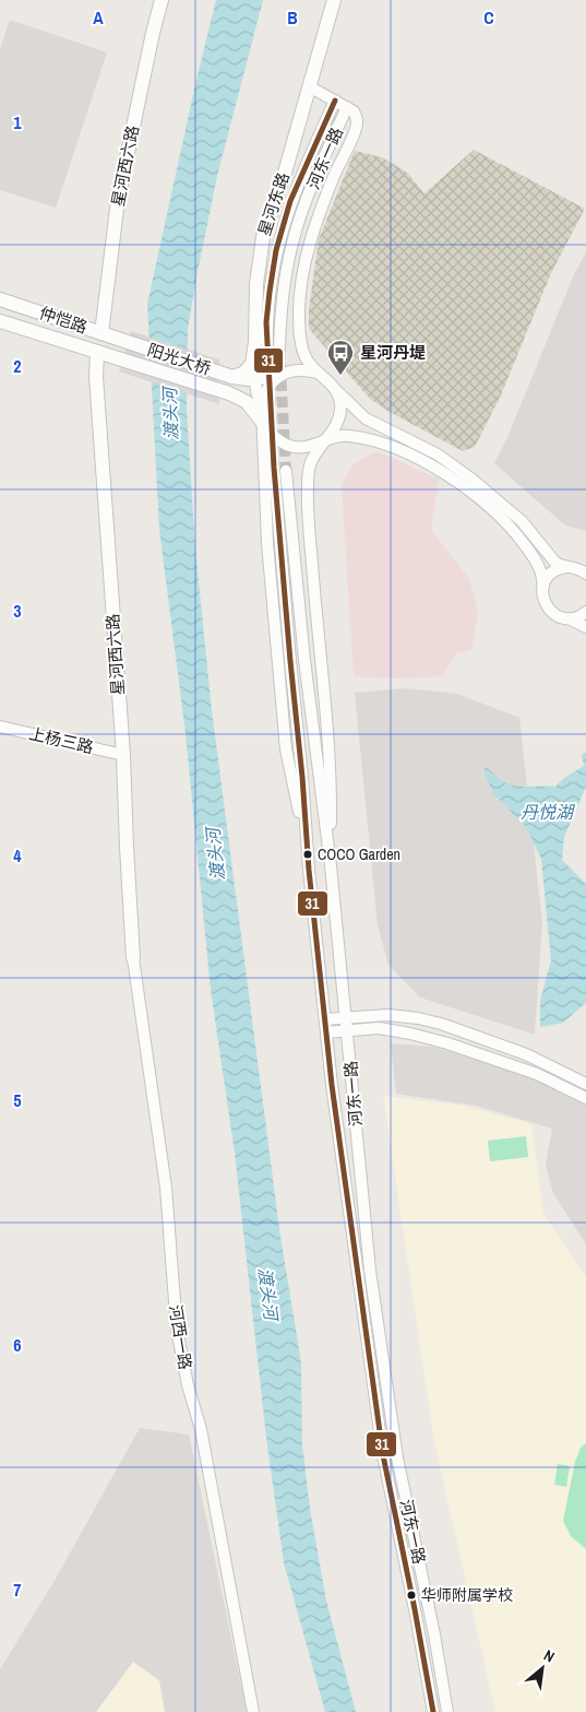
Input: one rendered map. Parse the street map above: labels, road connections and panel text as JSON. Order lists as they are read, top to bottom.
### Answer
{
  "streets": {
    "street": [
      "河东一路",
      "星河西六路",
      "星河东路",
      "仲恺路",
      "阳光大桥",
      "上杨三路",
      "河西一路"
    ]
  },
  "crossings": [
    ["河东一路", "星河东路"],
    ["河东一路", "阳光大桥"],
    ["星河西六路", "仲恺路"],
    ["星河西六路", "上杨三路"],
    ["星河西六路", "河西一路"],
    ["星河东路", "阳光大桥"],
    ["仲恺路", "阳光大桥"]
  ],
  "water": ["渡头河", "丹悦湖"],
  "places": {
    "bus stop": ["星河丹堤"],
    "other": ["COCO Garden", "华师附属学校"]
  },
  "lines": ["transit line 31"],
  "north": "top right",
  "grid": {
    "columns": ["A", "B", "C"],
    "rows": [
      "1",
      "2",
      "3",
      "4",
      "5",
      "6",
      "7"
    ]
  }
}
